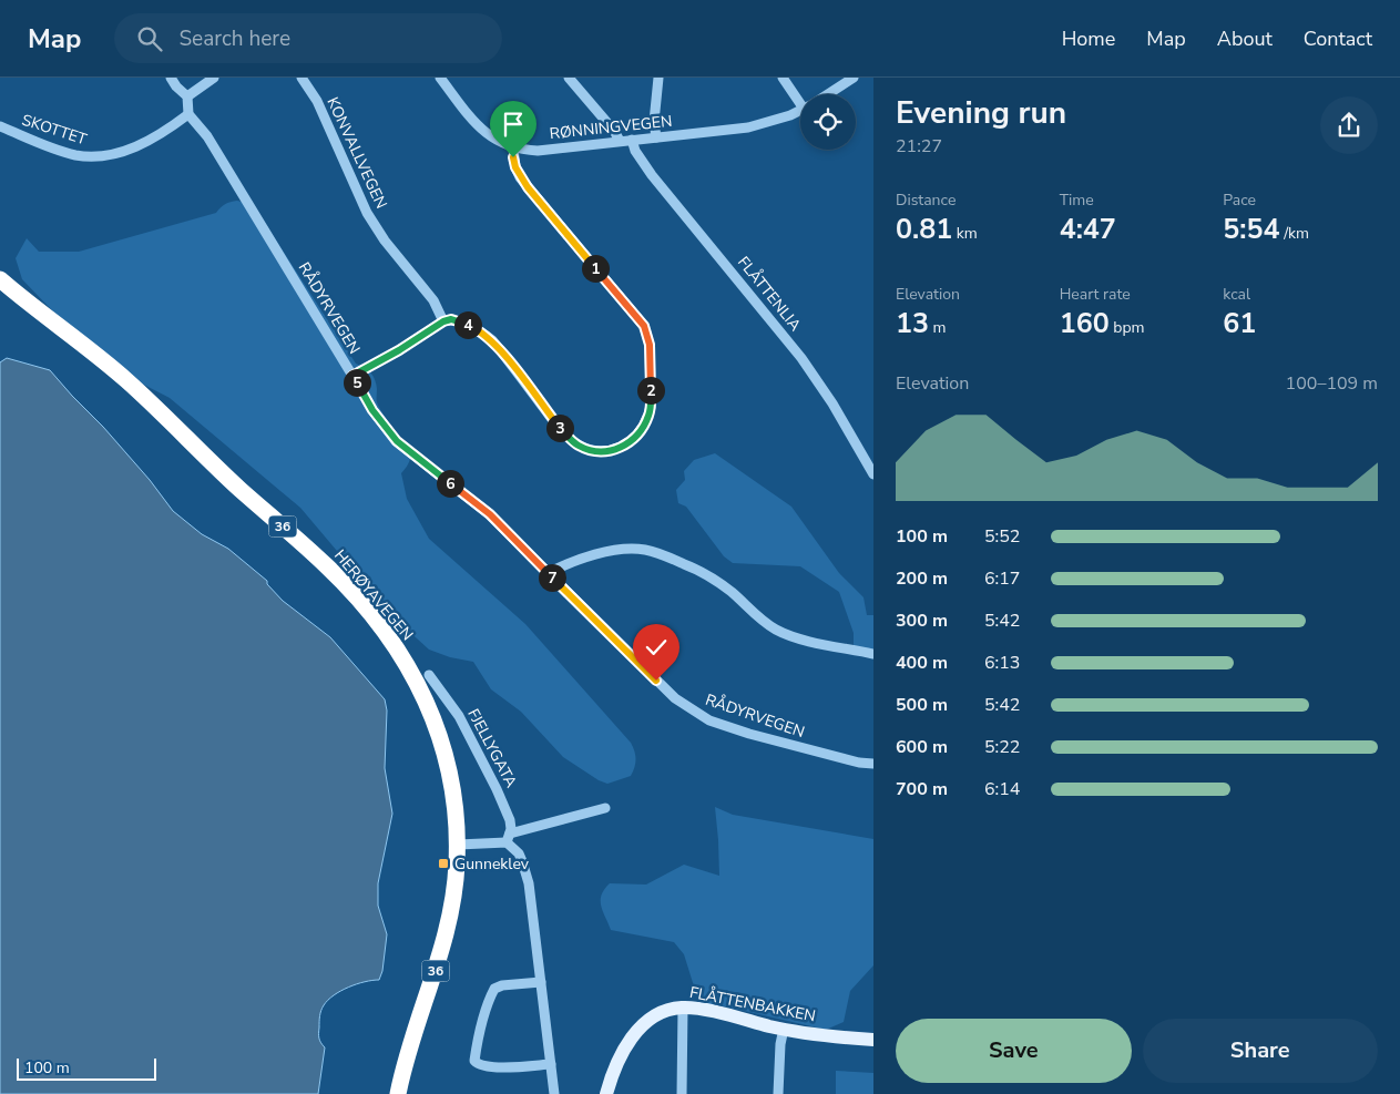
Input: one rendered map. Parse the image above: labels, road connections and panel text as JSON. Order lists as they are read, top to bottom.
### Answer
{
  "streets": {
    "highway": ["36", "HERØYAVEGEN"],
    "main road": ["FLÅTTENBAKKEN"],
    "street": [
      "RØNNINGVEGEN",
      "SKOTTET",
      "KONVALLVEGEN",
      "FLÅTTENLIA",
      "RÅDYRVEGEN",
      "FJELLYGATA"
    ]
  },
  "crossings": [
    ["RØNNINGVEGEN", "FLÅTTENLIA"],
    ["SKOTTET", "RÅDYRVEGEN"]
  ],
  "places": {
    "transit": ["Gunneklev"]
  },
  "scale_bar": "100 m",
  "page": {
    "header": "Map",
    "search": "Search here",
    "nav": [
      "Home",
      "Map",
      "About",
      "Contact"
    ],
    "heading": ["Evening run", "21:27"],
    "stats": [
      ["Distance", "0.81 km"],
      ["Time", "4:47"],
      ["Pace", "5:54 /km"],
      ["Elevation", "13 m"],
      ["Heart rate", "160 bpm"],
      ["kcal", "61"]
    ],
    "pins": [
      "1",
      "4",
      "5",
      "2",
      "3",
      "6",
      "7"
    ],
    "chart": ["Elevation", "100–109 m"],
    "list": [
      {
        "name": "100 m",
        "note": "5:52"
      },
      {
        "name": "200 m",
        "note": "6:17"
      },
      {
        "name": "300 m",
        "note": "5:42"
      },
      {
        "name": "400 m",
        "note": "6:13"
      },
      {
        "name": "500 m",
        "note": "5:42"
      },
      {
        "name": "600 m",
        "note": "5:22"
      },
      {
        "name": "700 m",
        "note": "6:14"
      }
    ],
    "buttons": ["Save", "Share"],
    "scale": "100 m"
  }
}
